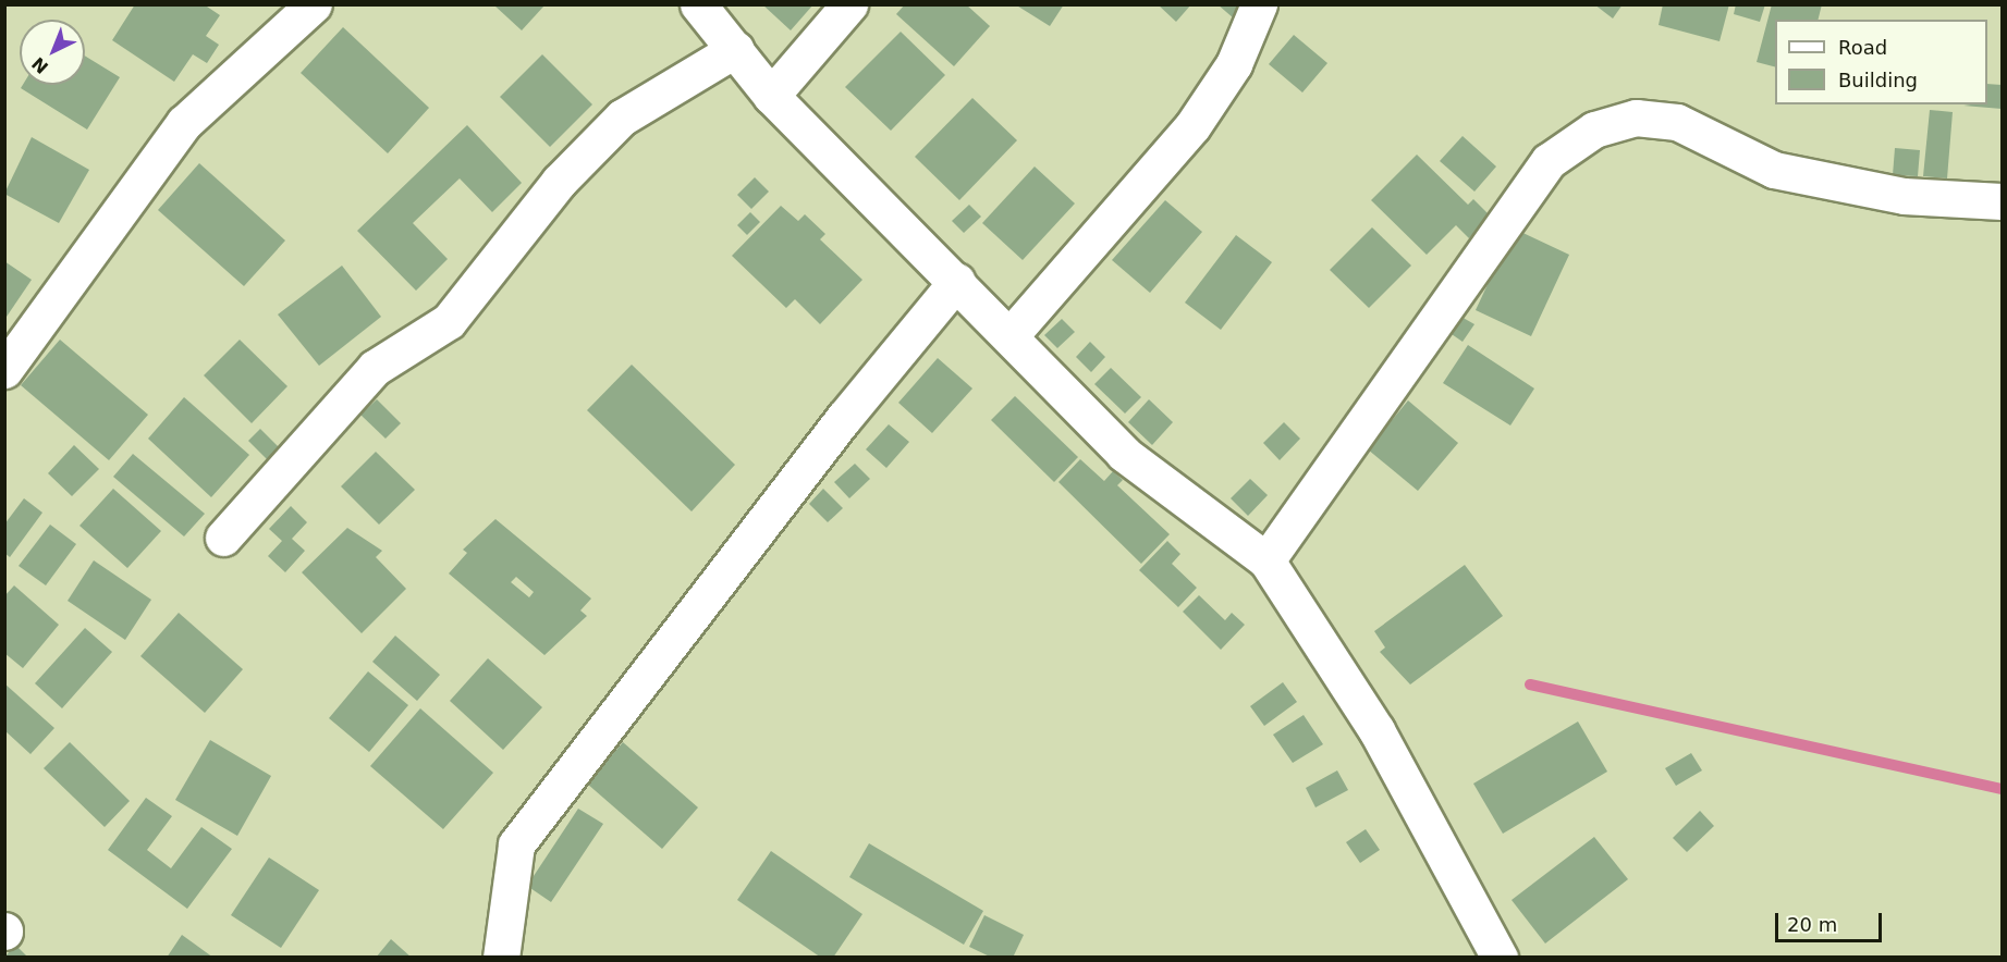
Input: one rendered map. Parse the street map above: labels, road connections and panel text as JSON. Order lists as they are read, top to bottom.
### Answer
{
  "legend": ["Road", "Building"],
  "scale_bar": "20 m",
  "north": "bottom left"
}
